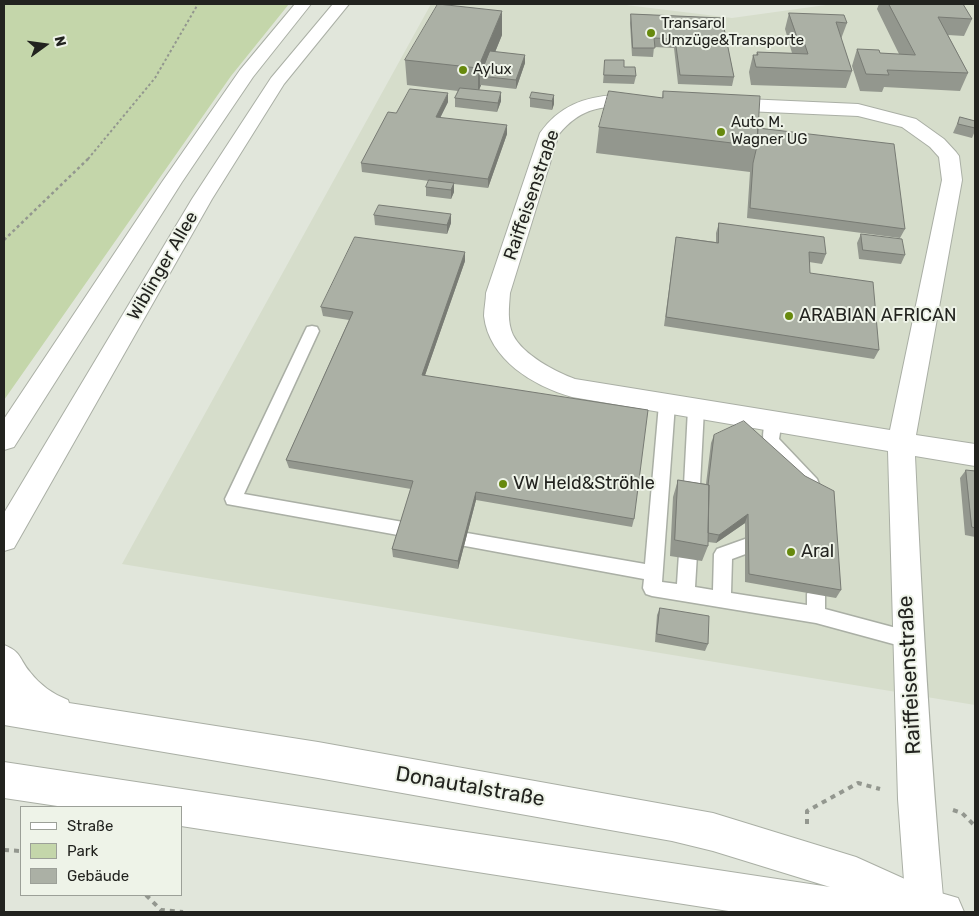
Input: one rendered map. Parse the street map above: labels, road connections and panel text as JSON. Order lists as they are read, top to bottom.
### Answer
{
  "streets": {
    "main road": ["Raiffeisenstraße", "Wiblinger Allee", "Donautalstraße"]
  },
  "crossings": [
    ["Raiffeisenstraße", "Donautalstraße"]
  ],
  "places": [
    "Transarol Umzüge&Transporte",
    "Aylux",
    "Auto M. Wagner UG",
    "ARABIAN AFRICAN",
    "VW Held&Ströhle",
    "Aral"
  ],
  "legend": ["Straße", "Park", "Gebäude"],
  "north": "right"
}
